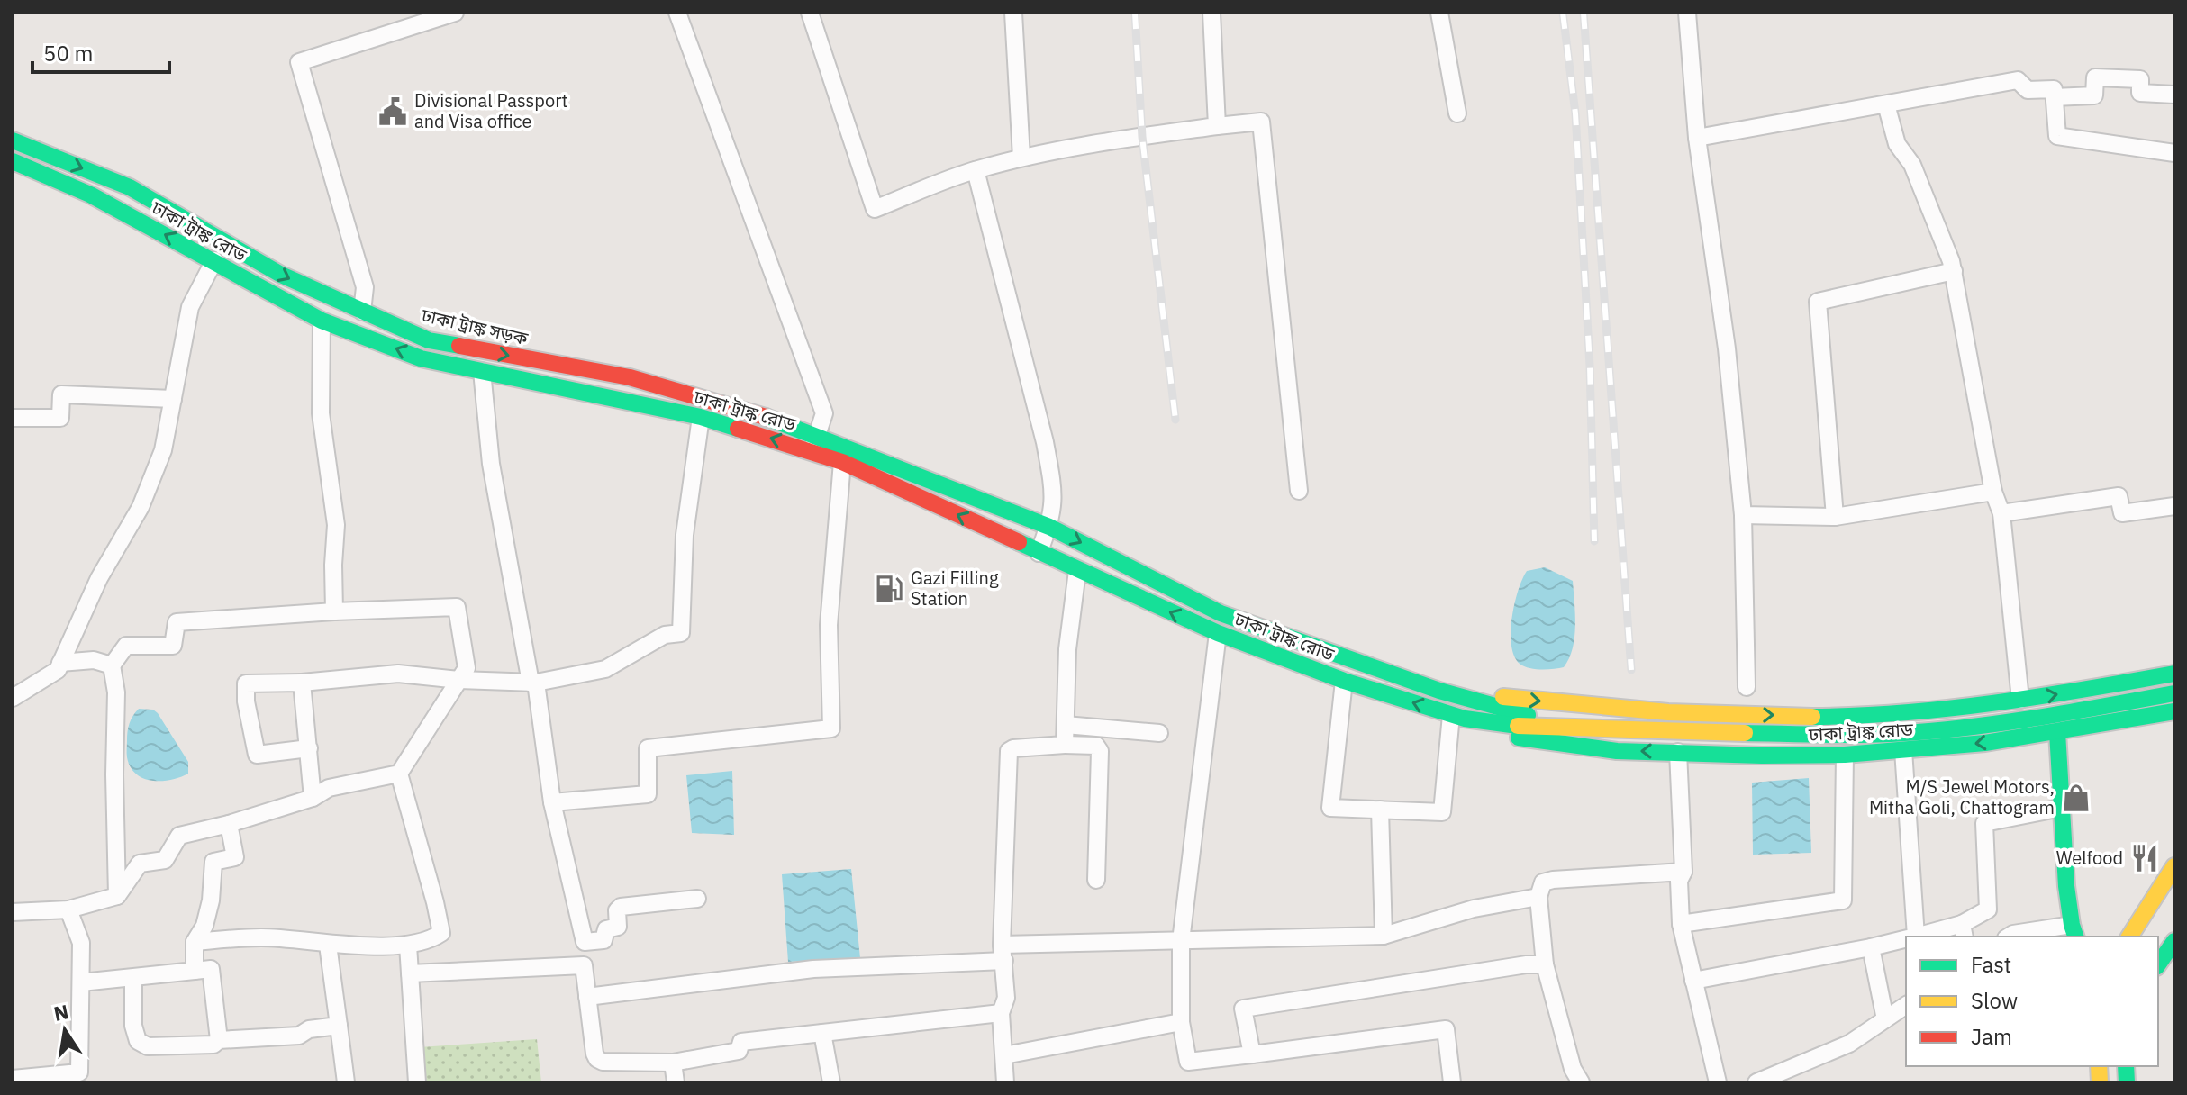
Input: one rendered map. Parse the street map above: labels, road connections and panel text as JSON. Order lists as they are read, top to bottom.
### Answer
{
  "streets": {
    "main road": ["ঢাকা ট্রাঙ্ক রোড", "ঢাকা ট্রাঙ্ক সড়ক"]
  },
  "crossings": [
    ["ঢাকা ট্রাঙ্ক রোড", "ঢাকা ট্রাঙ্ক সড়ক"]
  ],
  "one_way": ["ঢাকা ট্রাঙ্ক সড়ক"],
  "places": {
    "public building": ["Divisional Passport and Visa office"],
    "fuel station": ["Gazi Filling Station"],
    "shop": ["M/S Jewel Motors, Mitha Goli, Chattogram"],
    "restaurant": ["Welfood"]
  },
  "legend": ["Fast", "Slow", "Jam"],
  "scale_bar": "50 m",
  "north": "top"
}
